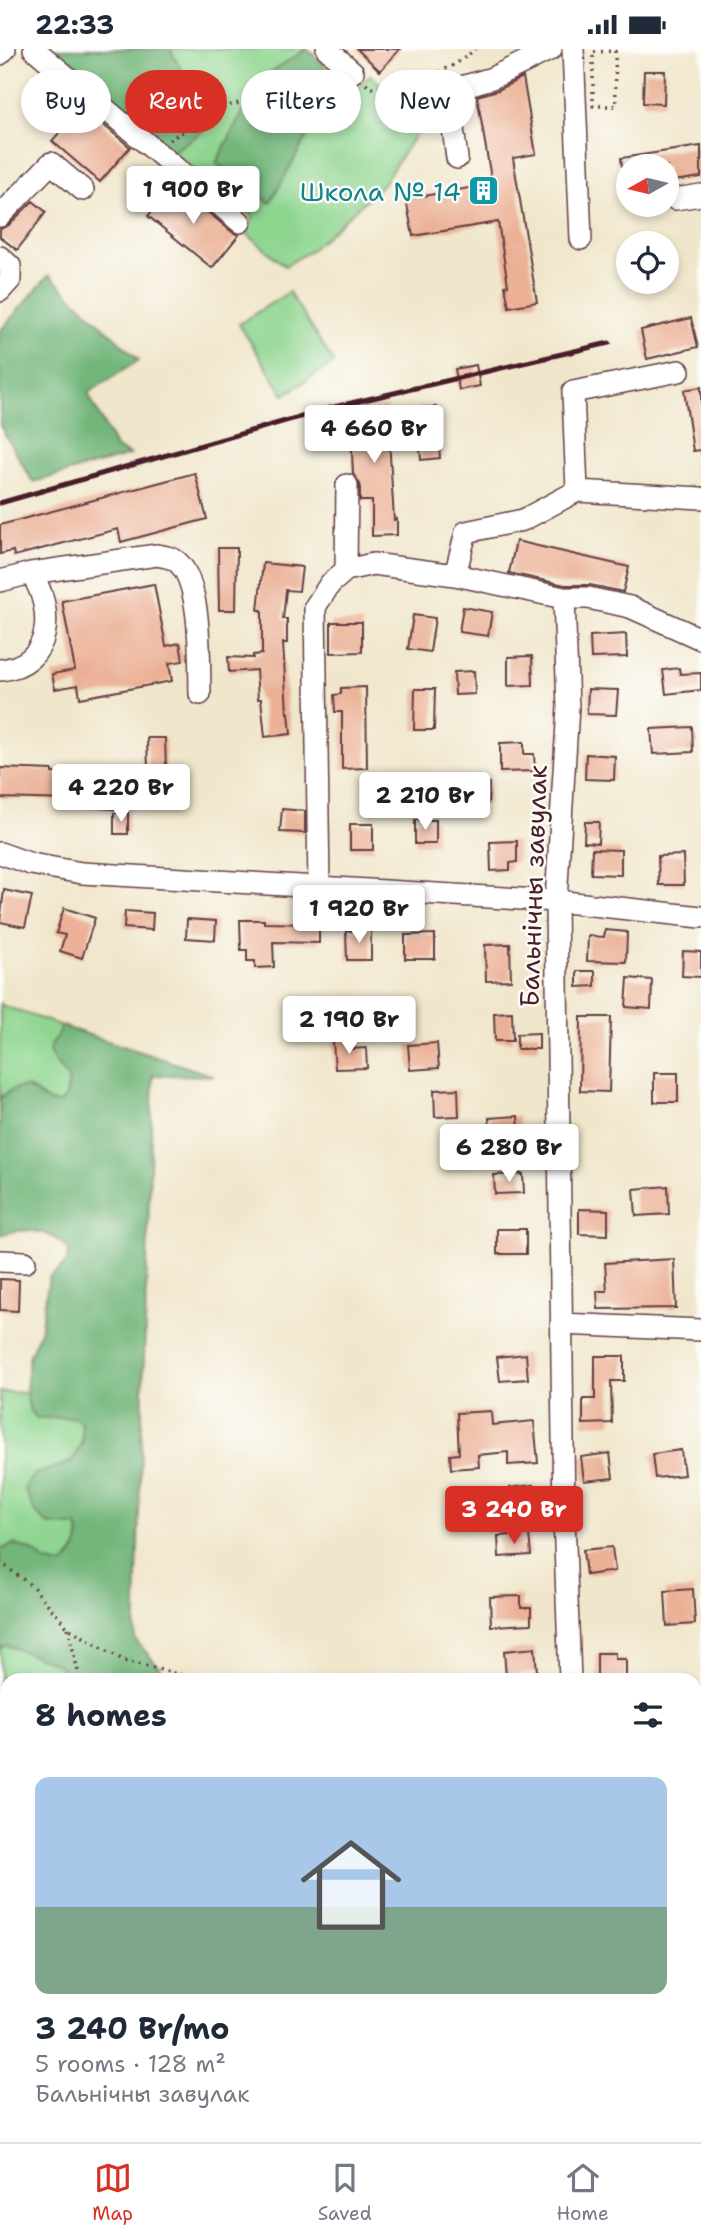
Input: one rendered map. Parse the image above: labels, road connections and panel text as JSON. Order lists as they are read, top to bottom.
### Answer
{
  "streets": {
    "street": ["Бальнічны завулак"]
  },
  "places": {
    "building": ["Школа № 14"]
  },
  "north": "left",
  "page": {
    "status": "22:33",
    "chip": [
      "Buy",
      "Rent",
      "Filters",
      "New"
    ],
    "price": [
      "1 900 Br",
      "4 660 Br",
      "4 220 Br",
      "2 210 Br",
      "1 920 Br",
      "2 190 Br",
      "6 280 Br",
      "3 240 Br"
    ],
    "heading": "8 homes",
    "list": [
      {
        "name": "3 240 Br/mo",
        "note": "5 rooms · 128 m² · Бальнічны завулак"
      }
    ],
    "tabs": ["Map", "Saved", "Home"]
  }
}
